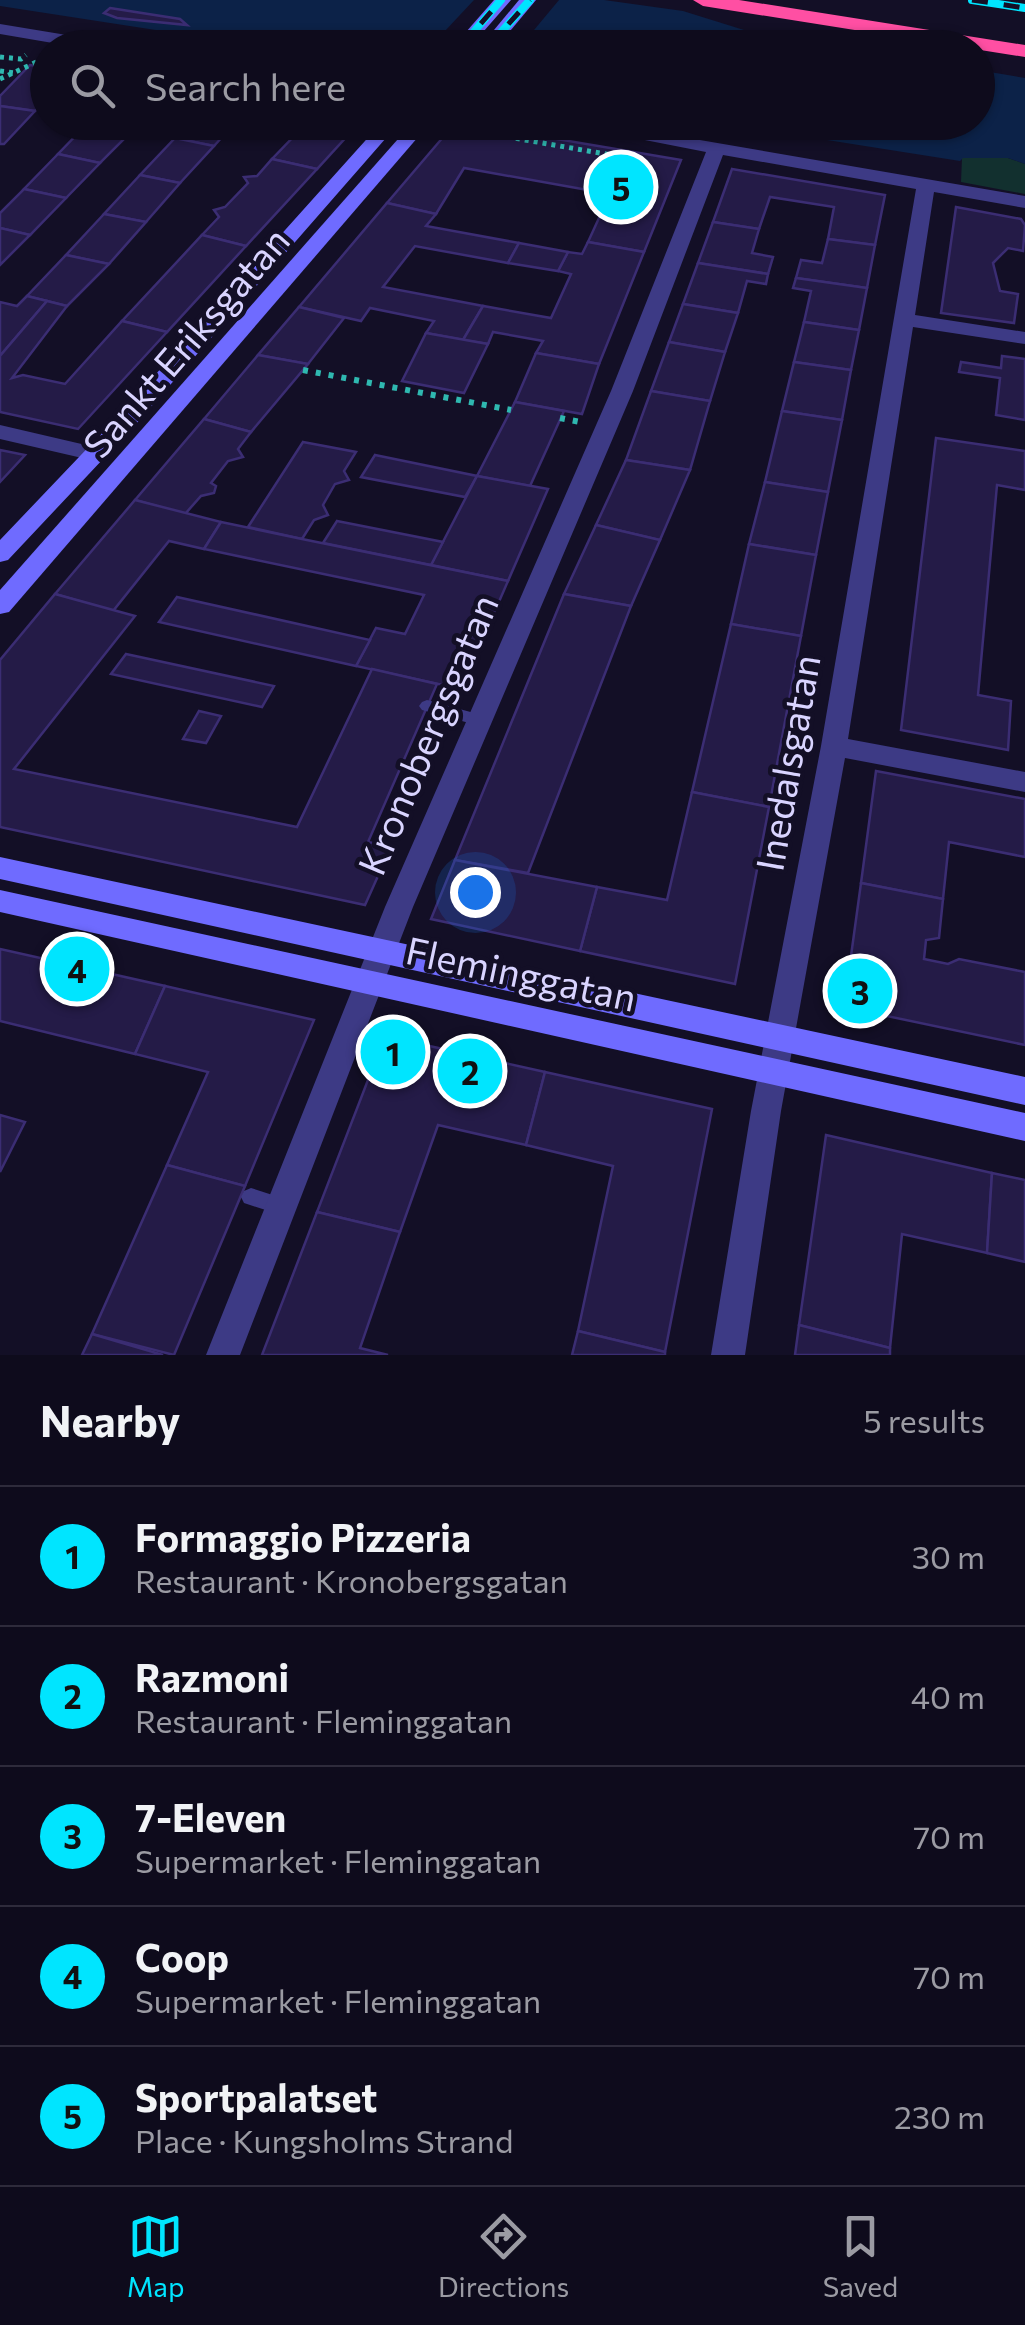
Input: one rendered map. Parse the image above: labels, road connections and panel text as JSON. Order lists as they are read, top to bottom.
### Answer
{
  "streets": {
    "main road": ["Sankt Eriksgatan", "Fleminggatan"],
    "street": ["Kronobergsgatan", "Inedalsgatan"]
  },
  "crossings": [
    ["Kronobergsgatan", "Fleminggatan"],
    ["Inedalsgatan", "Fleminggatan"]
  ],
  "page": {
    "search": "Search here",
    "pins": [
      "5",
      "4",
      "3",
      "1",
      "2"
    ],
    "heading": ["Nearby", "5 results"],
    "list": [
      {
        "mark": "1",
        "name": "Formaggio Pizzeria",
        "note": "Restaurant · Kronobergsgatan",
        "value": "30 m"
      },
      {
        "mark": "2",
        "name": "Razmoni",
        "note": "Restaurant · Fleminggatan",
        "value": "40 m"
      },
      {
        "mark": "3",
        "name": "7-Eleven",
        "note": "Supermarket · Fleminggatan",
        "value": "70 m"
      },
      {
        "mark": "4",
        "name": "Coop",
        "note": "Supermarket · Fleminggatan",
        "value": "70 m"
      },
      {
        "mark": "5",
        "name": "Sportpalatset",
        "note": "Place · Kungsholms Strand",
        "value": "230 m"
      }
    ],
    "nav": ["Map", "Directions", "Saved"]
  }
}
